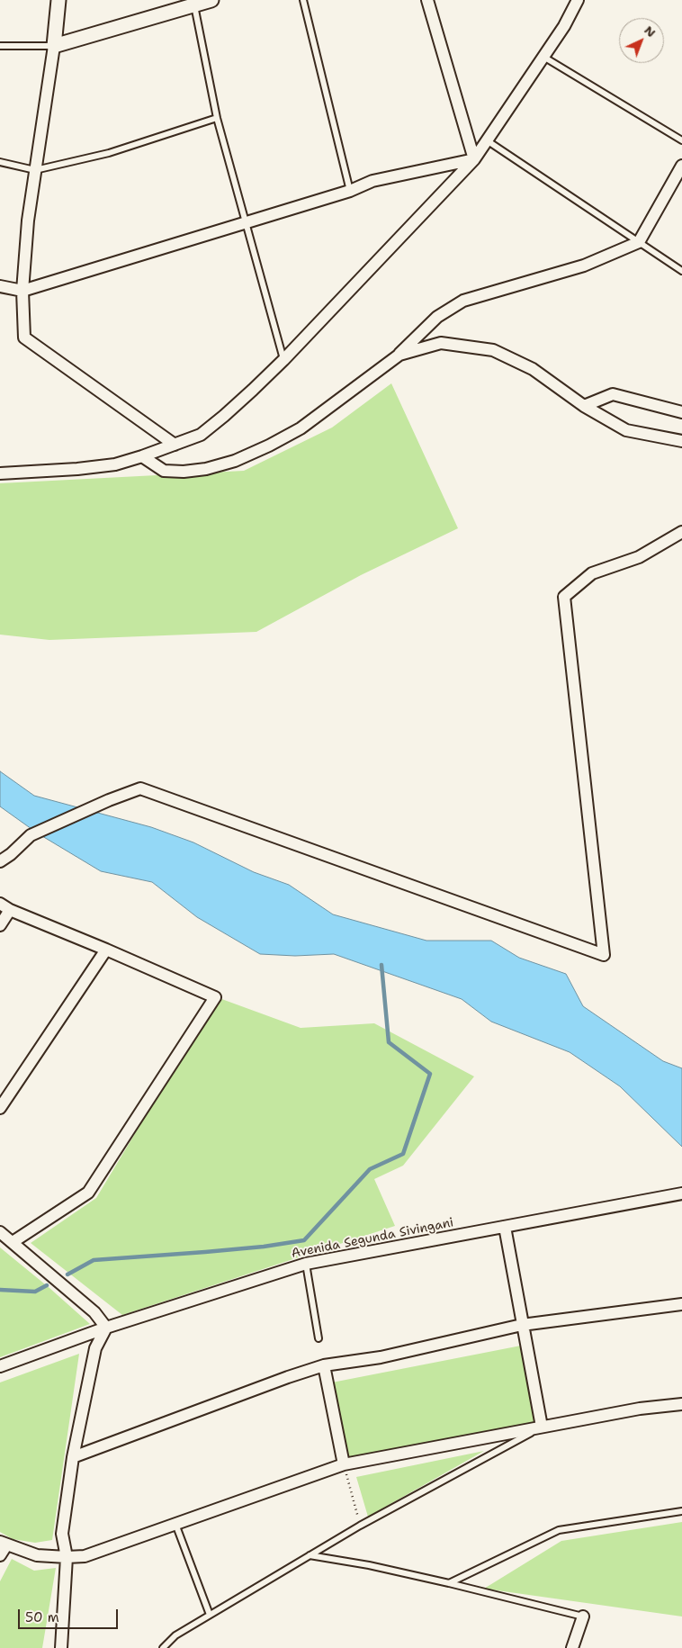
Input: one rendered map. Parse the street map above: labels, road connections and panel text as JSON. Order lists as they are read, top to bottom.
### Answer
{
  "streets": {
    "street": ["Avenida Segunda Sivingani"]
  },
  "scale_bar": "50 m",
  "north": "top right"
}
